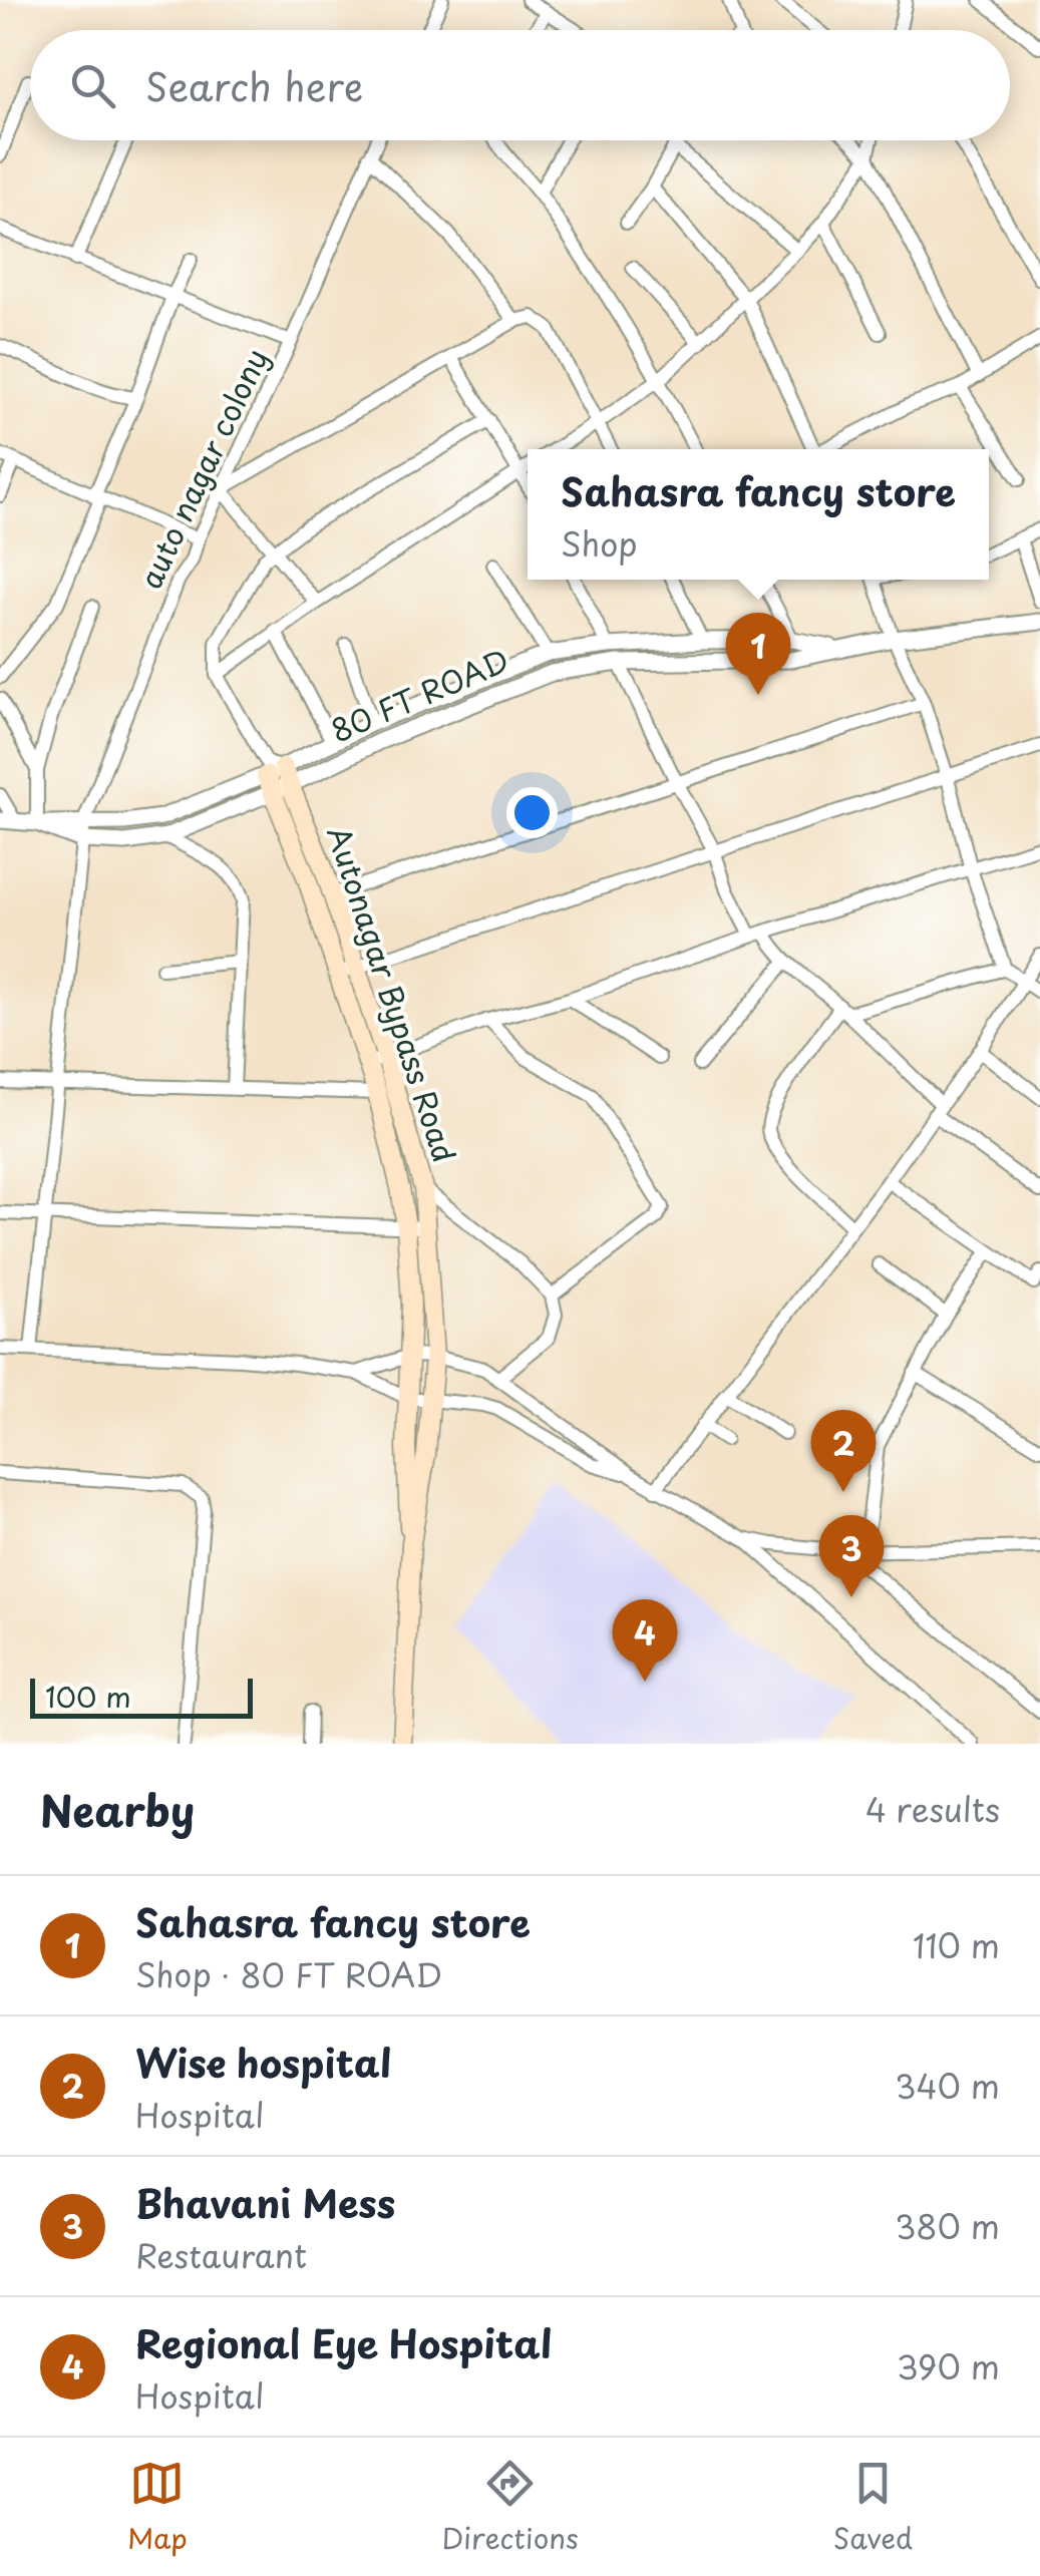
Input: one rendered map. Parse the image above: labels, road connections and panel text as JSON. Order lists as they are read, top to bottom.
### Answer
{
  "streets": {
    "main road": ["Autonagar Bypass Road"],
    "street": ["auto nagar colony", "80 FT ROAD"]
  },
  "crossings": [
    ["auto nagar colony", "80 FT ROAD"],
    ["80 FT ROAD", "Autonagar Bypass Road"]
  ],
  "scale_bar": "100 m",
  "page": {
    "search": "Search here",
    "popup": ["Sahasra fancy store", "Shop"],
    "pins": [
      "1",
      "2",
      "3",
      "4"
    ],
    "scale": "100 m",
    "heading": ["Nearby", "4 results"],
    "list": [
      {
        "mark": "1",
        "name": "Sahasra fancy store",
        "note": "Shop · 80 FT ROAD",
        "value": "110 m"
      },
      {
        "mark": "2",
        "name": "Wise hospital",
        "note": "Hospital",
        "value": "340 m"
      },
      {
        "mark": "3",
        "name": "Bhavani Mess",
        "note": "Restaurant",
        "value": "380 m"
      },
      {
        "mark": "4",
        "name": "Regional Eye Hospital",
        "note": "Hospital",
        "value": "390 m"
      }
    ],
    "nav": ["Map", "Directions", "Saved"]
  }
}
